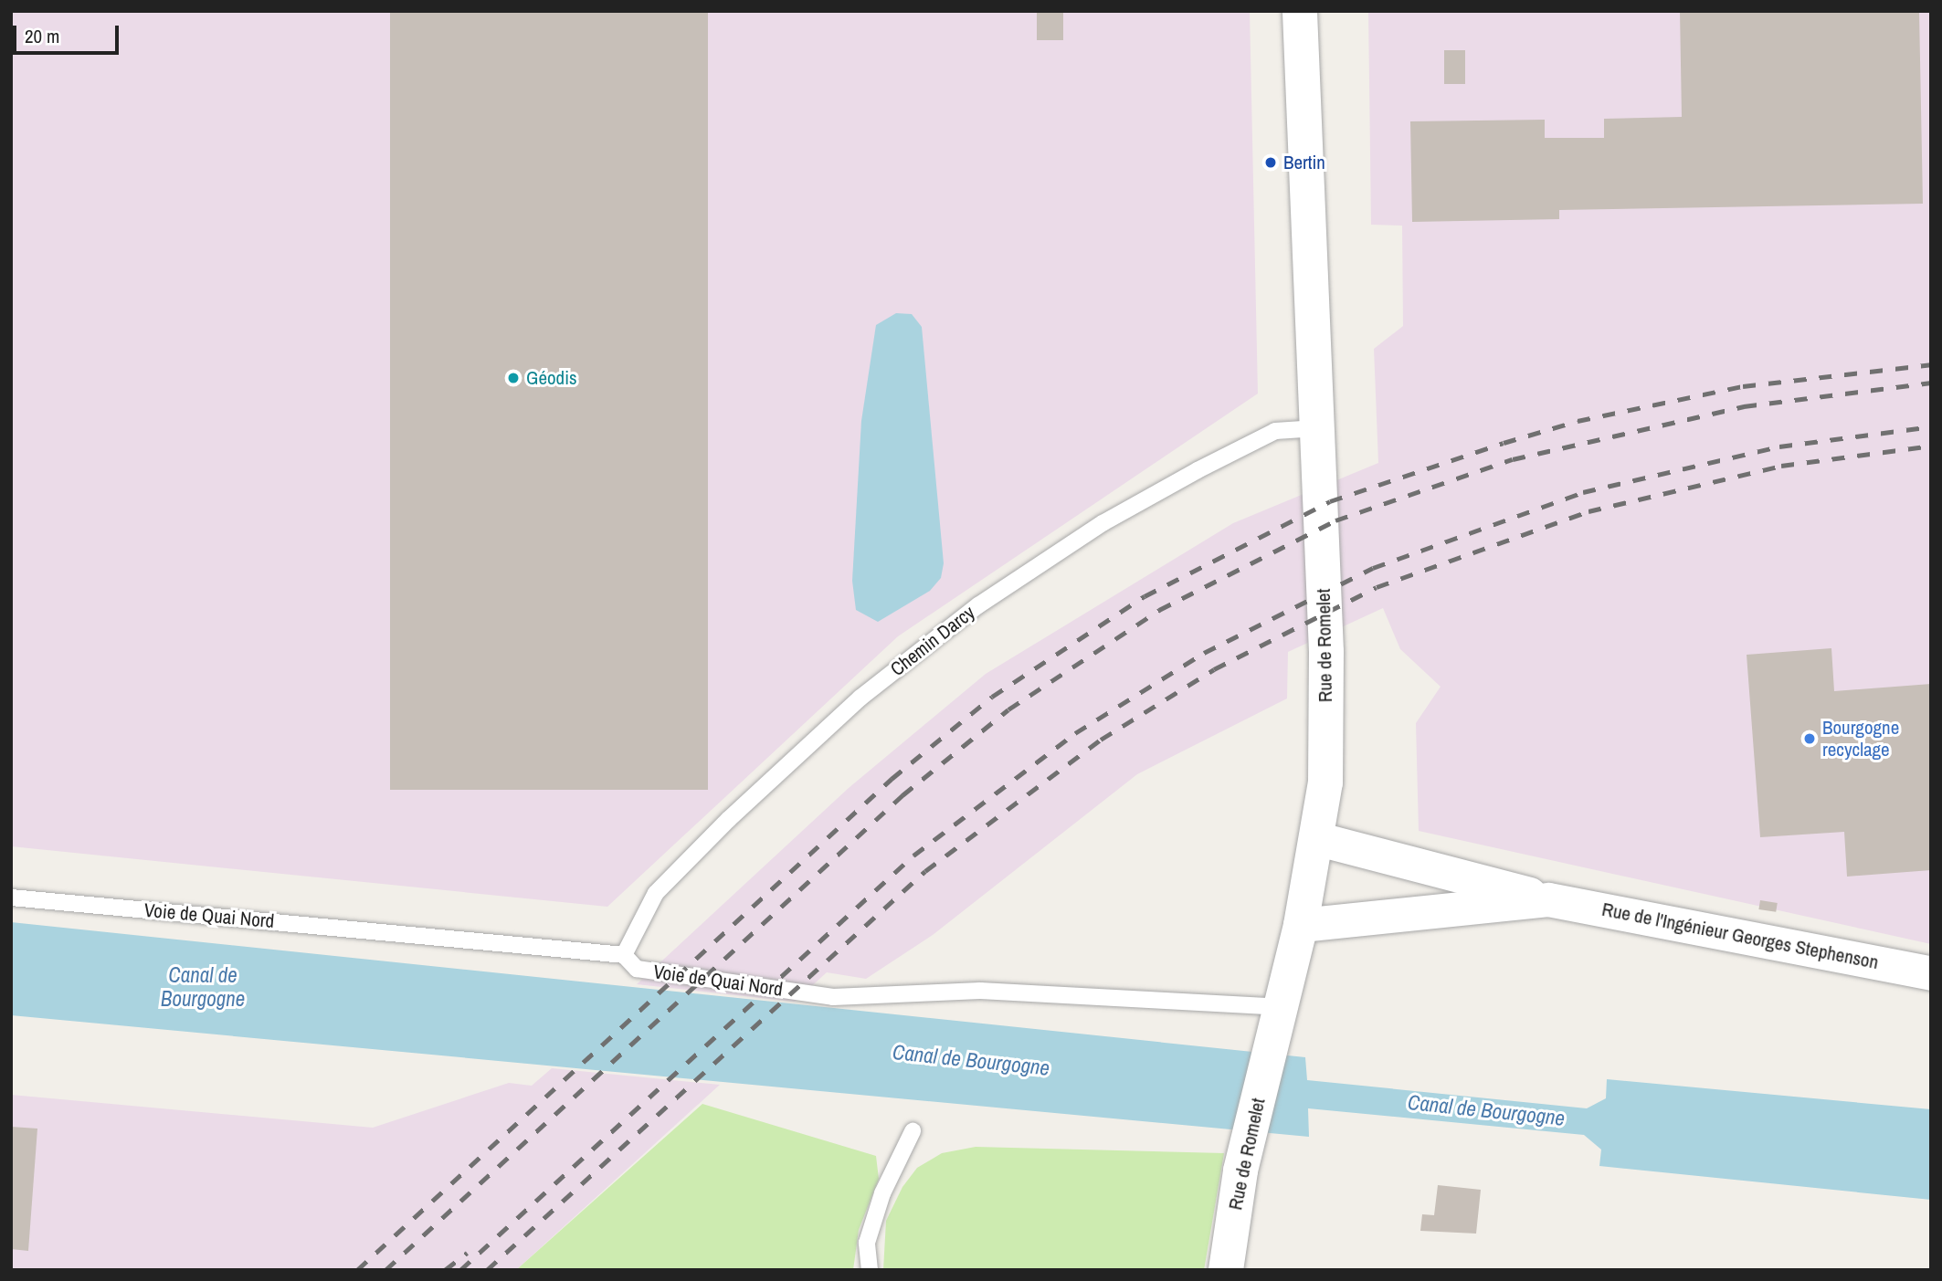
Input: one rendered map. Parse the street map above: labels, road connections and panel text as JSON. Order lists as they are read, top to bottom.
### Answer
{
  "streets": {
    "street": ["Rue de Romelet", "Rue de l'Ingénieur Georges Stephenson"],
    "lane": ["Chemin Darcy", "Voie de Quai Nord"]
  },
  "crossings": [
    ["Chemin Darcy", "Rue de Romelet"],
    ["Chemin Darcy", "Voie de Quai Nord"],
    ["Rue de Romelet", "Voie de Quai Nord"],
    ["Rue de Romelet", "Rue de l'Ingénieur Georges Stephenson"]
  ],
  "water": ["Canal de Bourgogne"],
  "places": ["Bertin", "Géodis", "Bourgogne recyclage"],
  "scale_bar": "20 m"
}
